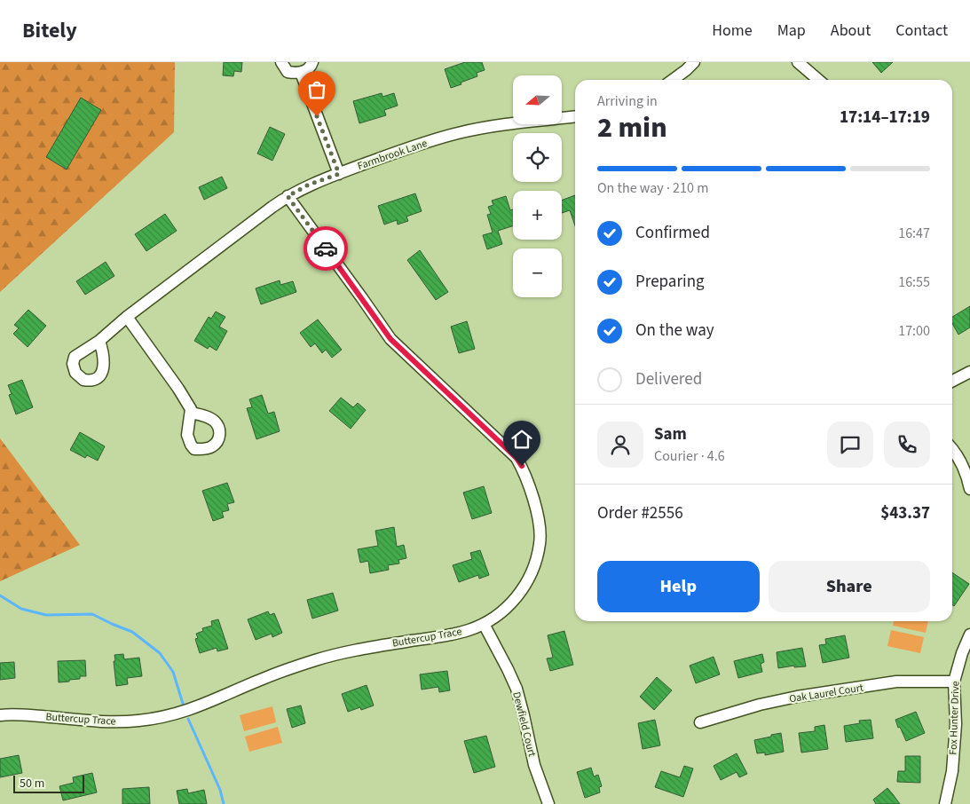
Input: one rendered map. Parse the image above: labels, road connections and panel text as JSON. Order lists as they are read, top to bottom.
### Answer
{
  "streets": {
    "street": [
      "Farmbrook Lane",
      "Buttercup Trace",
      "Oak Laurel Court",
      "Fox Hunter Drive",
      "Dewfield Court"
    ]
  },
  "crossings": [
    ["Farmbrook Lane", "Buttercup Trace"],
    ["Buttercup Trace", "Dewfield Court"],
    ["Oak Laurel Court", "Fox Hunter Drive"]
  ],
  "scale_bar": "50 m",
  "north": "left",
  "page": {
    "header": "Bitely",
    "nav": [
      "Home",
      "Map",
      "About",
      "Contact"
    ],
    "map_buttons": ["+", "−"],
    "heading": ["2 min", "Arriving in", "17:14–17:19"],
    "panel": [
      "Sam",
      "Courier · 4.6",
      "Order #2556",
      "$43.37"
    ],
    "bar": "On the way · 210 m",
    "list": [
      ["Confirmed", "16:47"],
      ["Preparing", "16:55"],
      ["On the way", "17:00"],
      "Delivered"
    ],
    "buttons": ["Help", "Share"],
    "scale": "50 m"
  }
}
